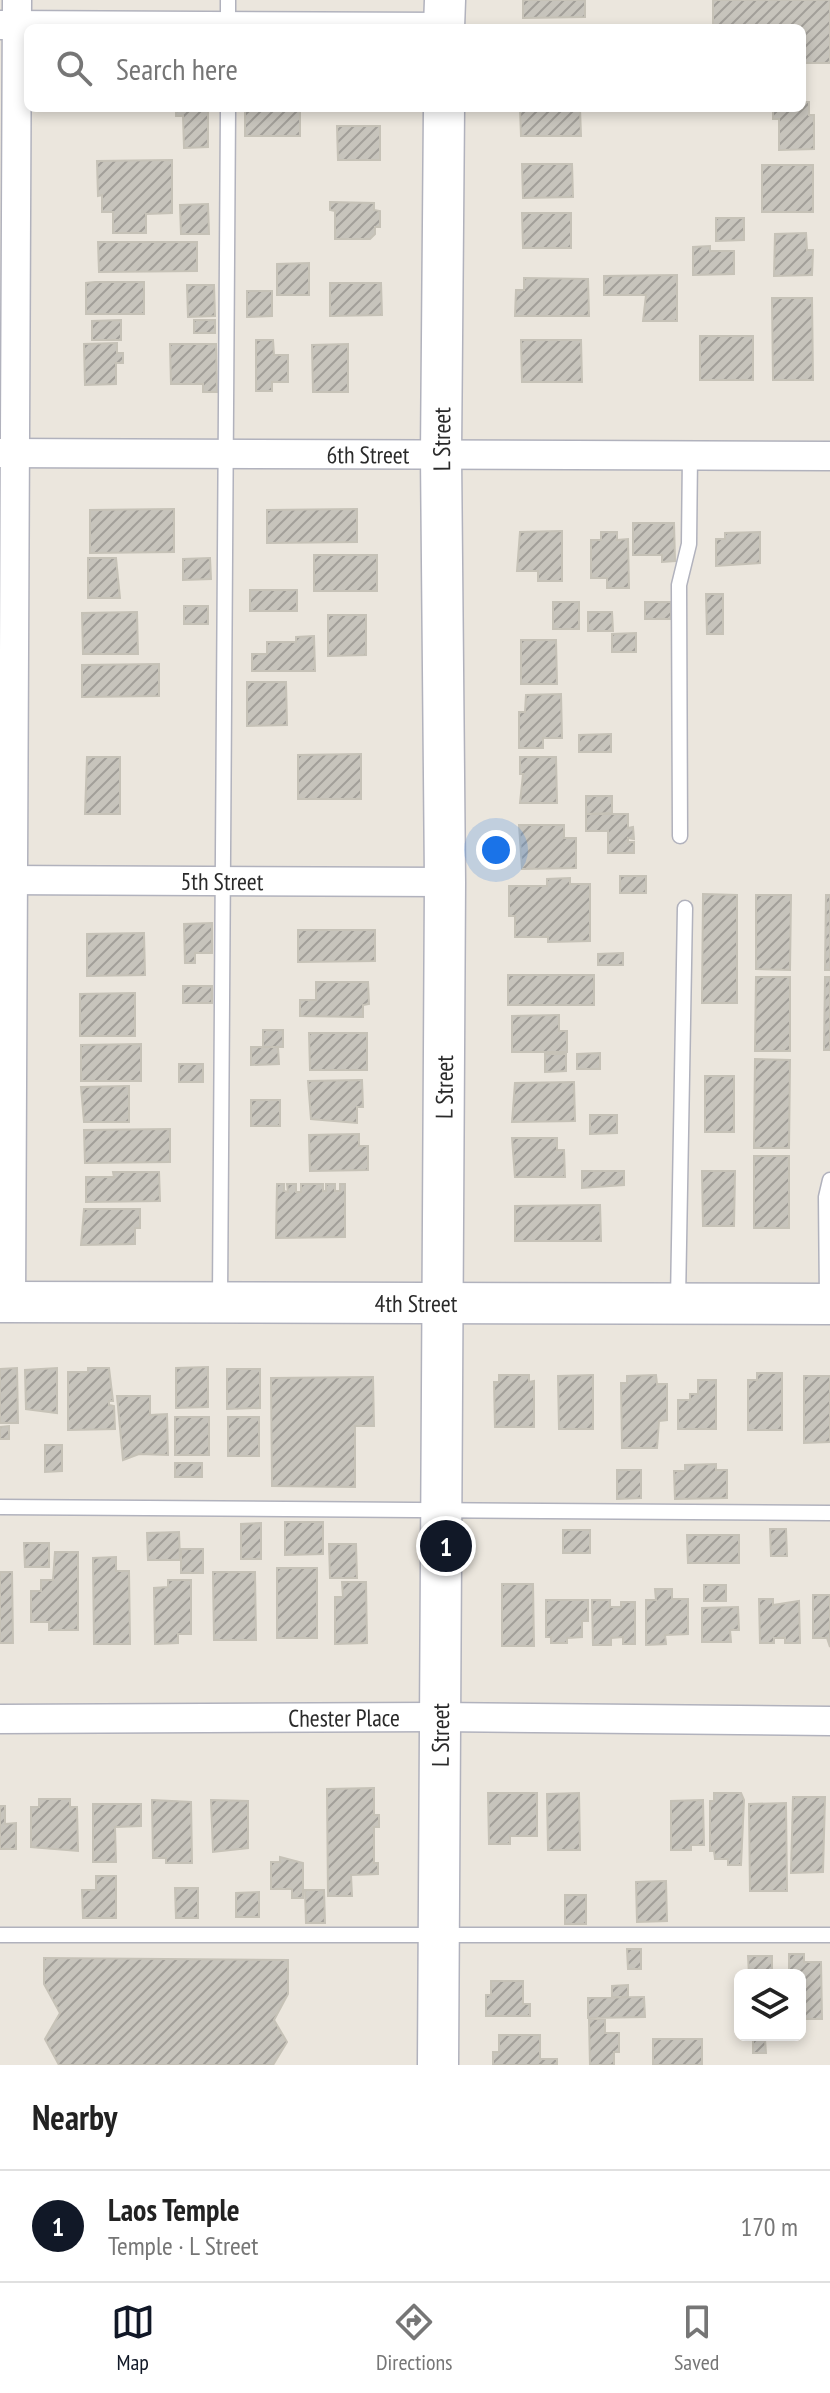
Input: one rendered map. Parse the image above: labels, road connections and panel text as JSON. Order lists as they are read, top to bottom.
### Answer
{
  "streets": {
    "street": [
      "L Street",
      "6th Street",
      "5th Street",
      "4th Street",
      "Chester Place"
    ]
  },
  "crossings": [
    ["L Street", "6th Street"],
    ["L Street", "5th Street"],
    ["L Street", "4th Street"],
    ["L Street", "Chester Place"]
  ],
  "page": {
    "search": "Search here",
    "pins": "1",
    "heading": "Nearby",
    "list": [
      {
        "mark": "1",
        "name": "Laos Temple",
        "note": "Temple · L Street",
        "value": "170 m"
      }
    ],
    "nav": ["Map", "Directions", "Saved"]
  }
}
